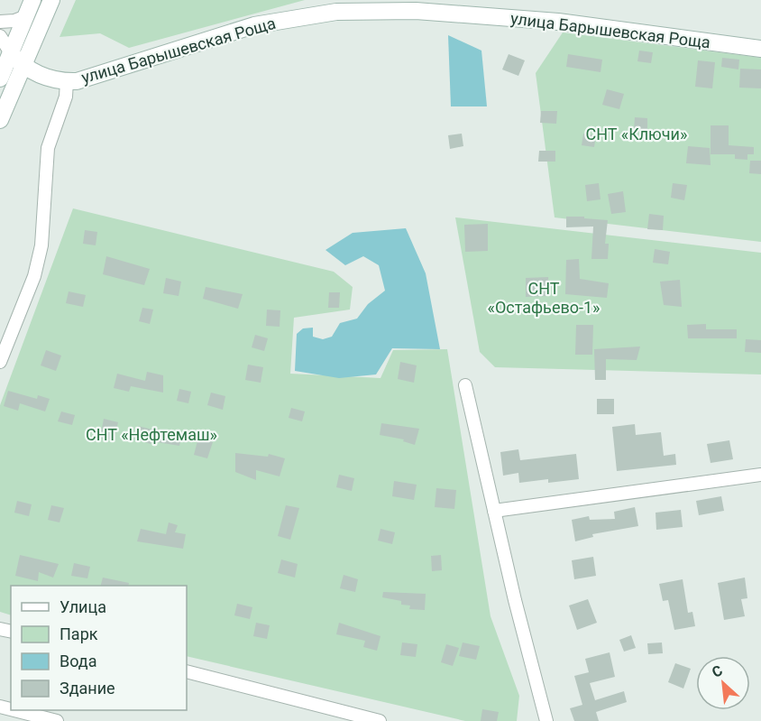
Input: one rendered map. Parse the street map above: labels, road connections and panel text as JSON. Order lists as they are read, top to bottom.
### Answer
{
  "streets": {
    "street": ["улица Барышевская Роща"]
  },
  "parks": ["СНТ «Ключи»", "СНТ «Остафьево-1»", "СНТ «Нефтемаш»"],
  "legend": [
    "Улица",
    "Парк",
    "Вода",
    "Здание"
  ],
  "north": "top left"
}
